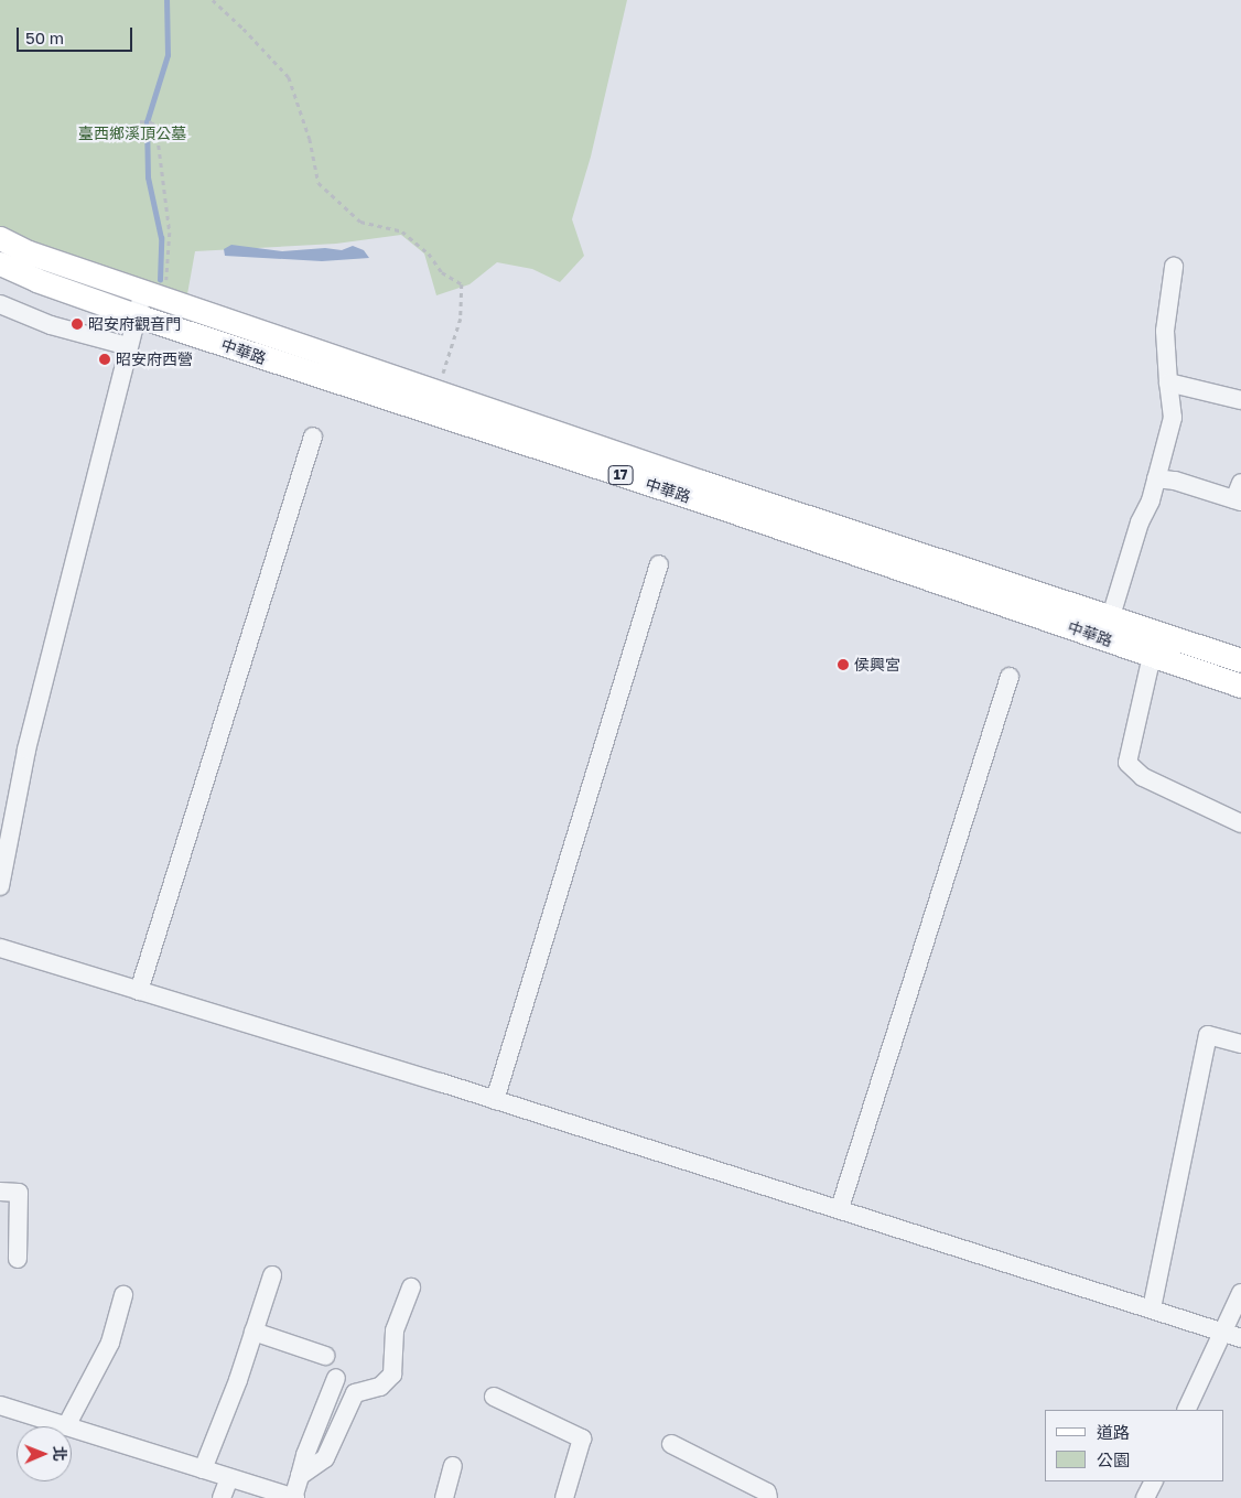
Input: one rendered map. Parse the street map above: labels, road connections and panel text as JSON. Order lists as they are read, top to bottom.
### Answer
{
  "streets": {
    "main road": ["中華路", "17"]
  },
  "parks": ["臺西鄉溪頂公墓"],
  "places": ["昭安府觀音門", "昭安府西營", "侯興宮"],
  "legend": ["道路", "公園"],
  "scale_bar": "50 m",
  "north": "right"
}
